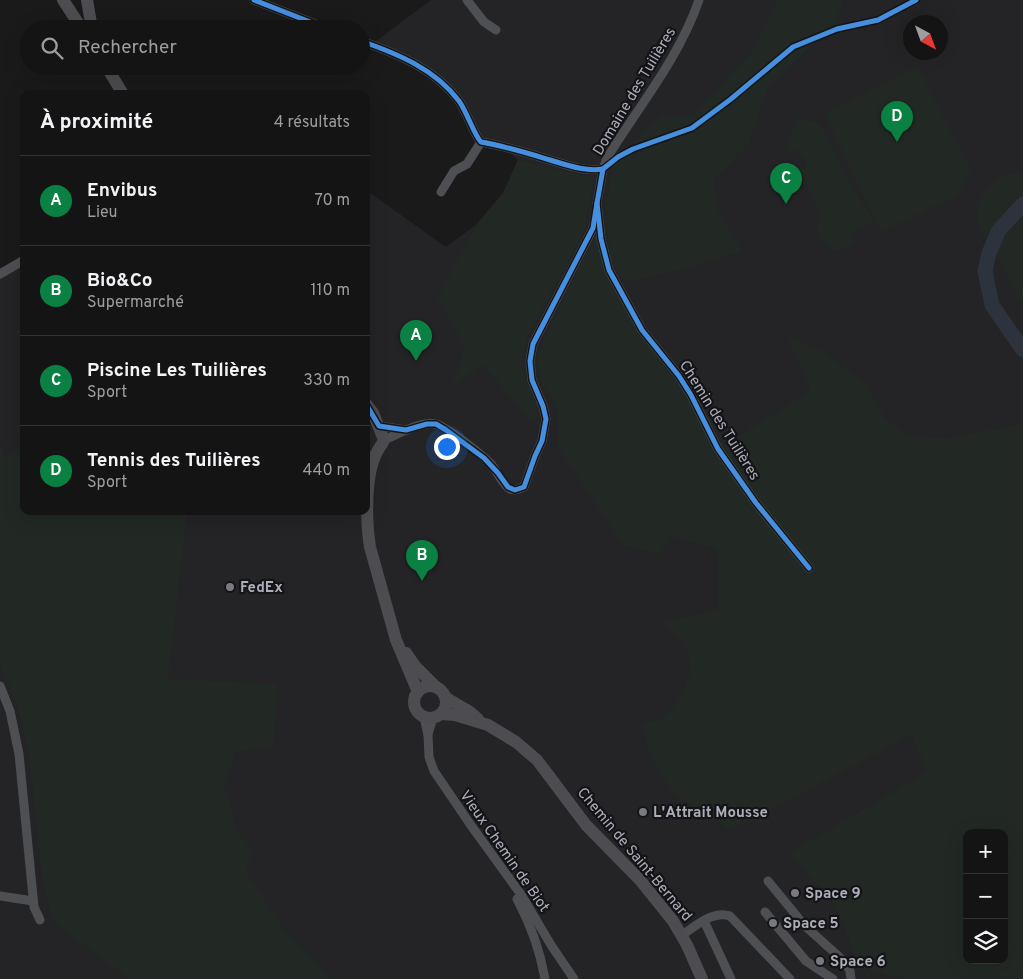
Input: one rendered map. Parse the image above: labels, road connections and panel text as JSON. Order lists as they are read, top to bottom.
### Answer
{
  "streets": {
    "main road": ["Chemin de Saint-Bernard"],
    "street": ["Domaine des Tuilières", "Chemin des Tuilières", "Vieux Chemin de Biot"]
  },
  "crossings": [
    ["Domaine des Tuilières", "Chemin des Tuilières"],
    ["Vieux Chemin de Biot", "Chemin de Saint-Bernard"]
  ],
  "places": [
    "FedEx",
    "L'Attrait Mousse",
    "Space 9",
    "Space 5",
    "Space 6"
  ],
  "north": "bottom right",
  "page": {
    "search": "Rechercher",
    "heading": ["À proximité", "4 résultats"],
    "pins": [
      "D",
      "C",
      "A",
      "B"
    ],
    "list": [
      {
        "mark": "A",
        "name": "Envibus",
        "note": "Lieu",
        "value": "70 m"
      },
      {
        "mark": "B",
        "name": "Bio&Co",
        "note": "Supermarché",
        "value": "110 m"
      },
      {
        "mark": "C",
        "name": "Piscine Les Tuilières",
        "note": "Sport",
        "value": "330 m"
      },
      {
        "mark": "D",
        "name": "Tennis des Tuilières",
        "note": "Sport",
        "value": "440 m"
      }
    ],
    "map_buttons": ["+", "−"]
  }
}
